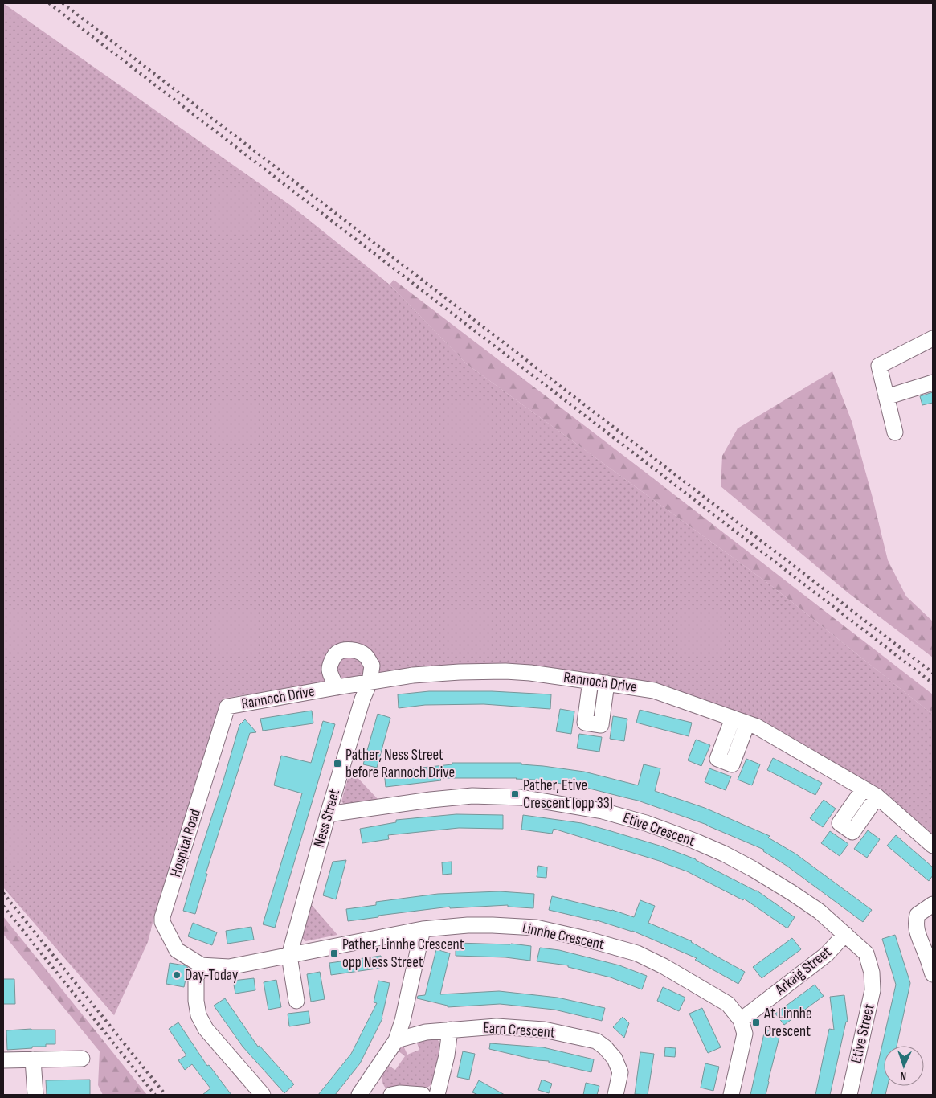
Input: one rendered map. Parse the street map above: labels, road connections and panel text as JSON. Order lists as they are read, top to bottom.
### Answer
{
  "streets": {
    "street": [
      "Rannoch Drive",
      "Ness Street",
      "Etive Crescent",
      "Hospital Road",
      "Linnhe Crescent",
      "Arkaig Street",
      "Earn Crescent",
      "Etive Street"
    ]
  },
  "crossings": [
    ["Rannoch Drive", "Ness Street"],
    ["Rannoch Drive", "Hospital Road"],
    ["Ness Street", "Etive Crescent"],
    ["Ness Street", "Linnhe Crescent"],
    ["Etive Crescent", "Arkaig Street"],
    ["Etive Crescent", "Etive Street"],
    ["Hospital Road", "Linnhe Crescent"],
    ["Linnhe Crescent", "Arkaig Street"]
  ],
  "places": {
    "transit": [
      "Pather, Ness Street before Rannoch Drive",
      "Pather, Etive Crescent (opp 33)",
      "Pather, Linnhe Crescent opp Ness Street",
      "At Linnhe Crescent"
    ],
    "other": ["Day-Today"]
  },
  "north": "bottom"
}
